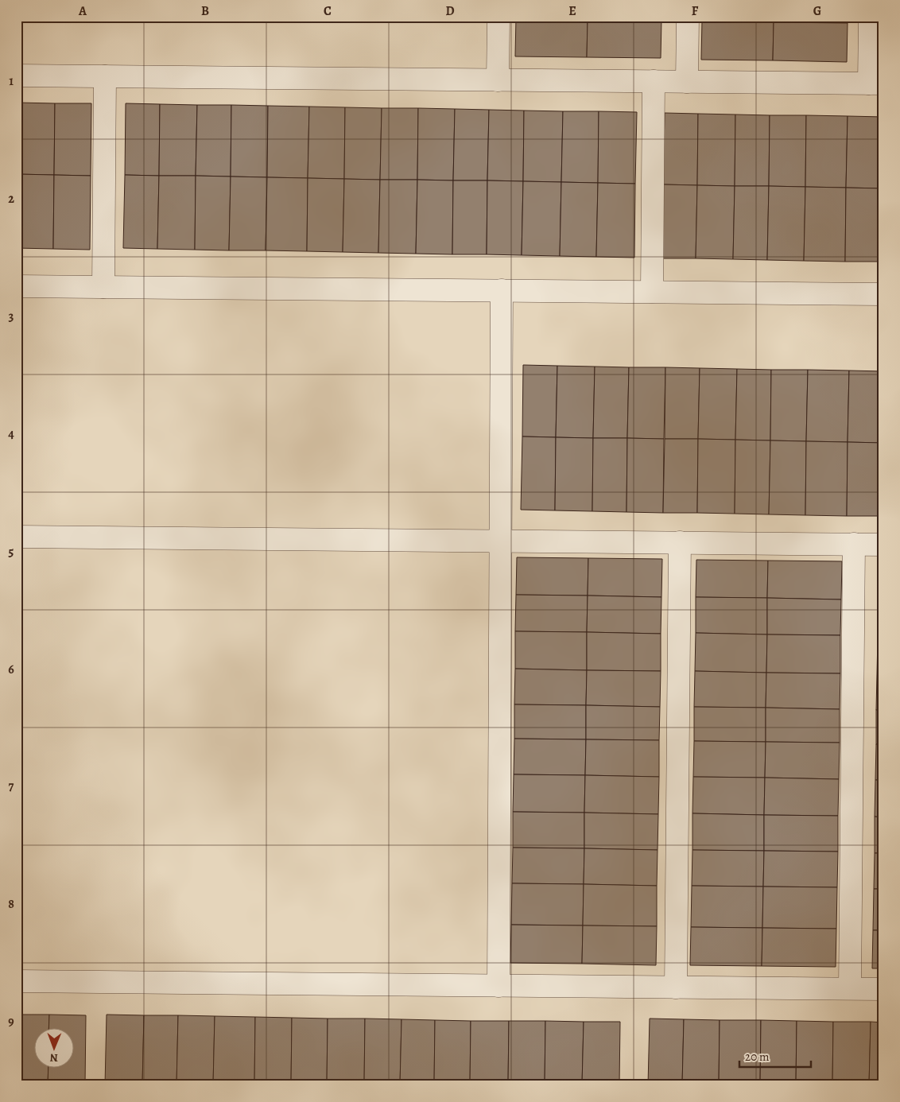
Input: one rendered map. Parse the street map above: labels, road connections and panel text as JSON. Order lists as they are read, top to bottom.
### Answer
{
  "scale_bar": "20 m",
  "north": "bottom",
  "grid": {
    "columns": [
      "A",
      "B",
      "C",
      "D",
      "E",
      "F",
      "G"
    ],
    "rows": [
      "1",
      "2",
      "3",
      "4",
      "5",
      "6",
      "7",
      "8",
      "9"
    ]
  }
}
